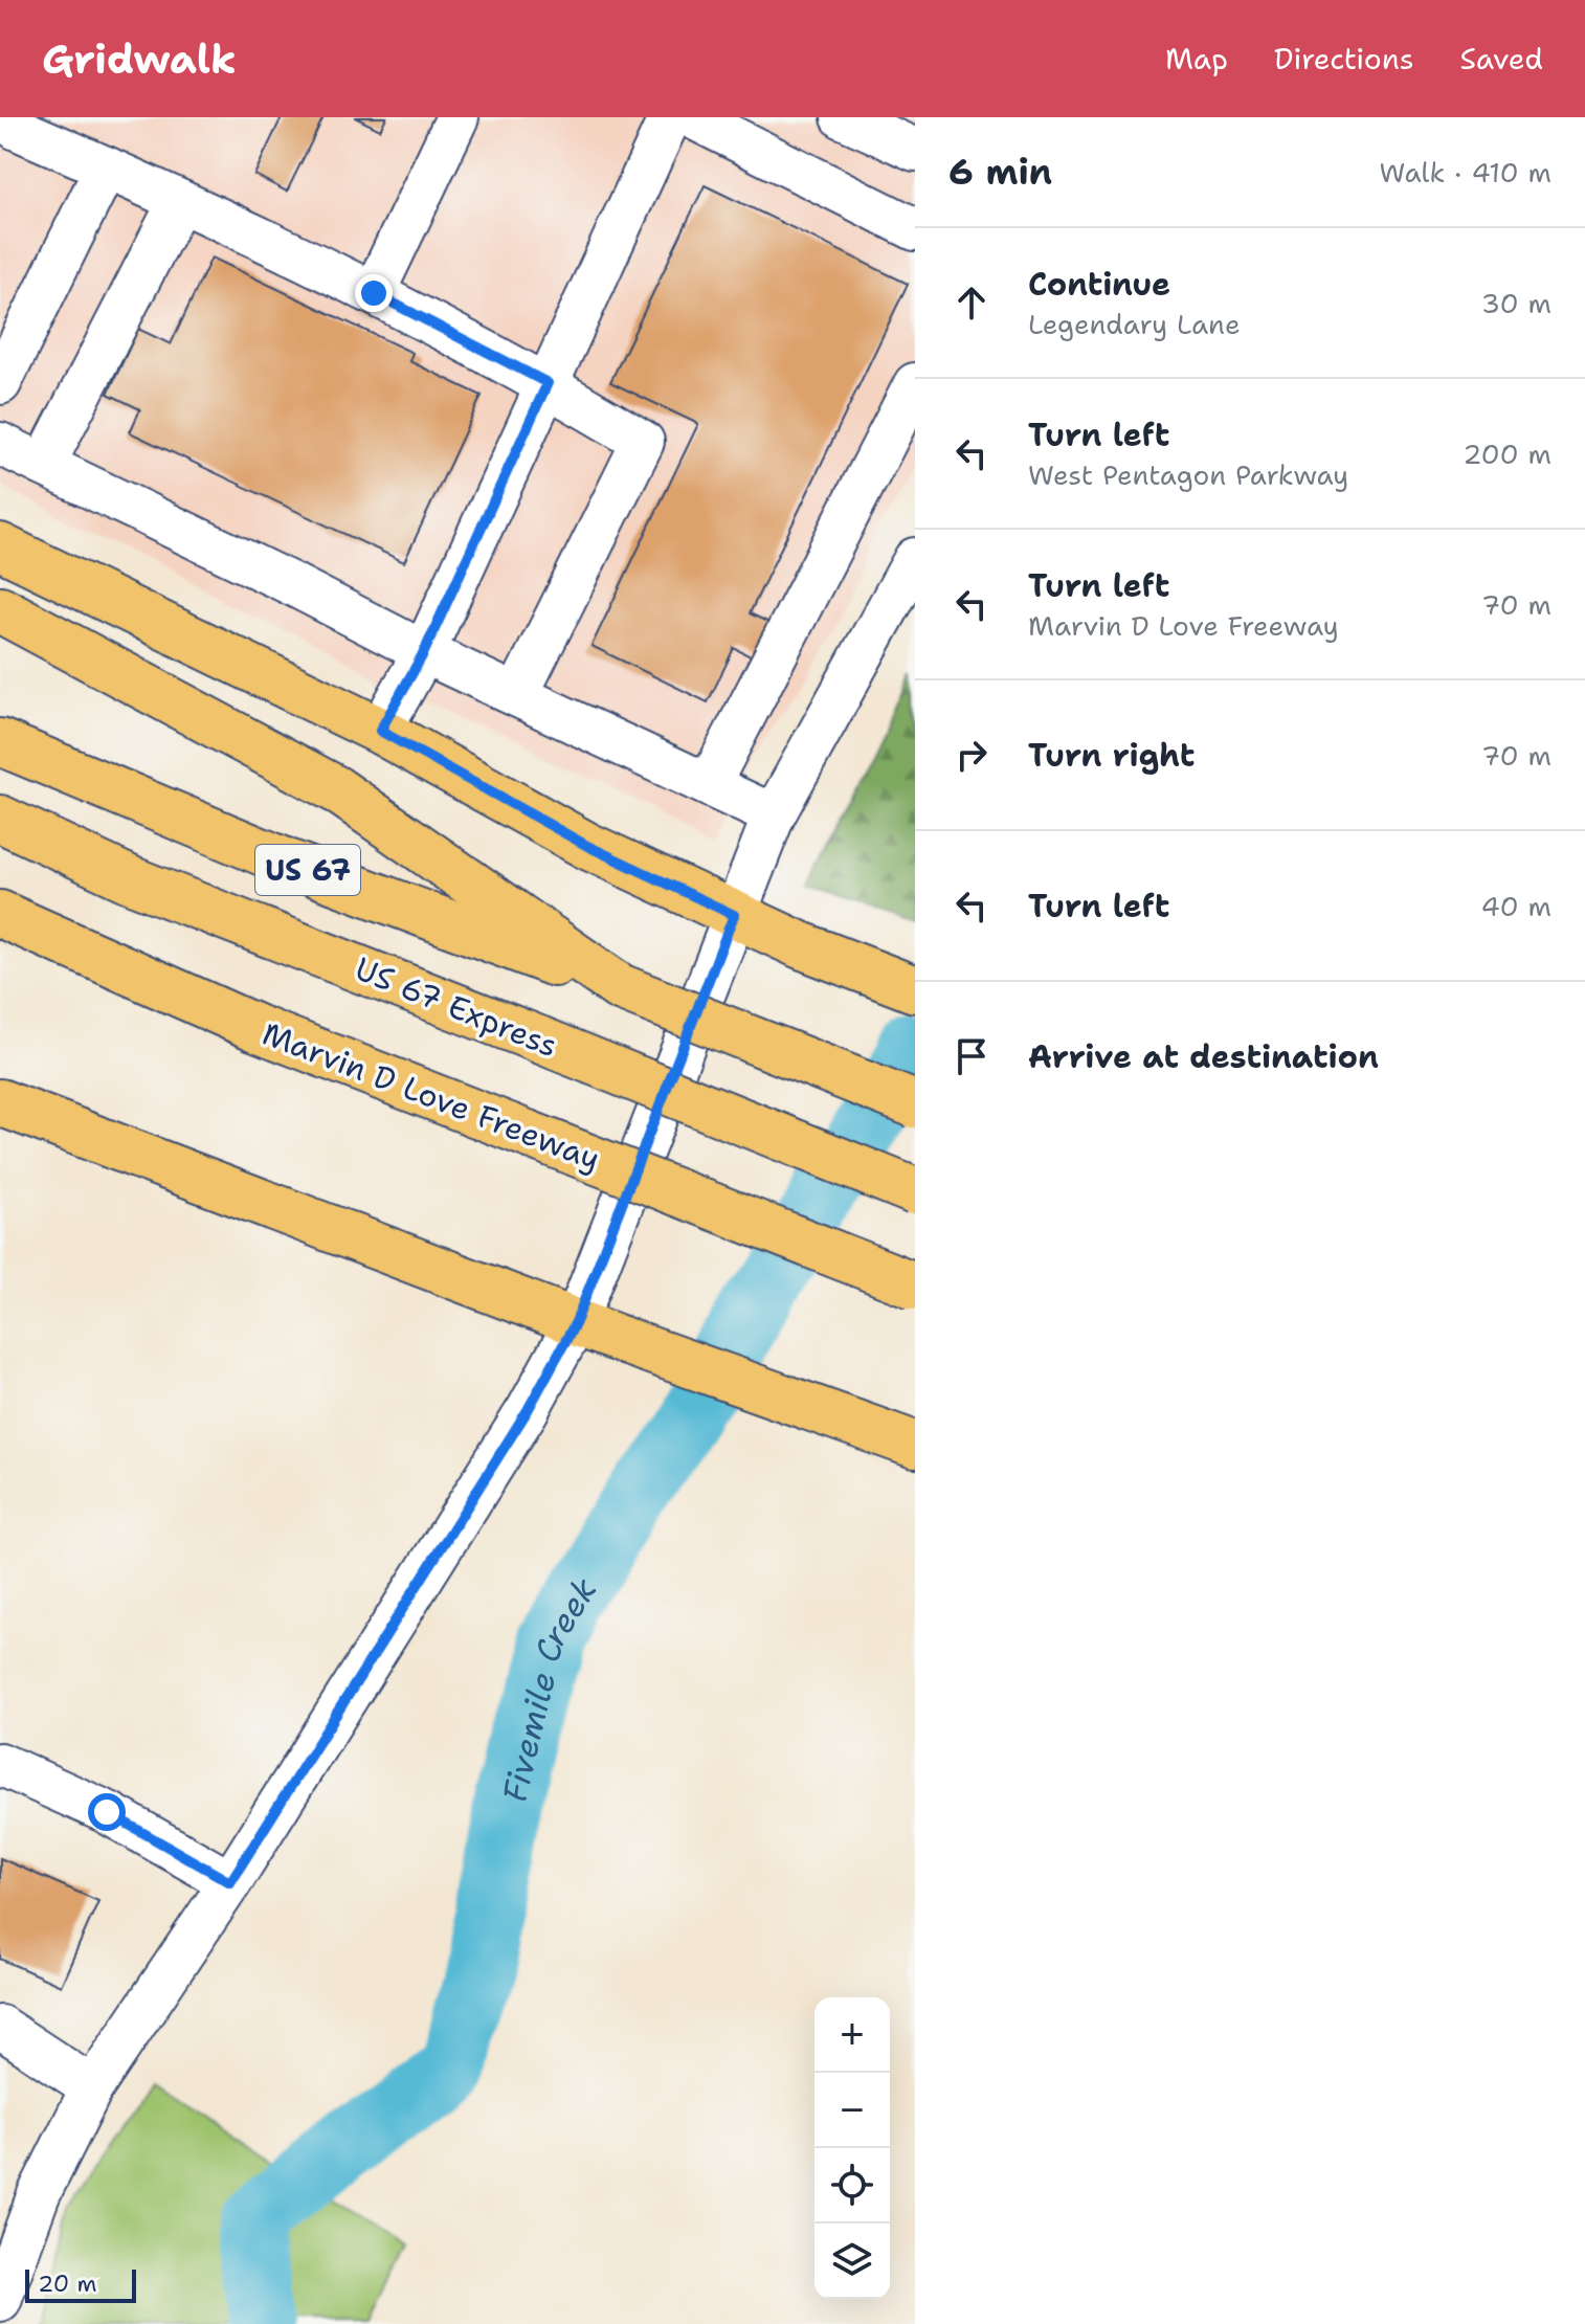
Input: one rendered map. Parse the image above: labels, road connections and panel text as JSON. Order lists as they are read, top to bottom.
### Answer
{
  "streets": {
    "main road": ["US 67", "US 67 Express", "Marvin D Love Freeway"]
  },
  "water": ["Fivemile Creek"],
  "scale_bar": "20 m",
  "page": {
    "header": "Gridwalk",
    "nav": ["Map", "Directions", "Saved"],
    "heading": ["6 min", "Walk · 410 m"],
    "list": [
      ["Continue", "Legendary Lane", "30 m"],
      ["Turn left", "West Pentagon Parkway", "200 m"],
      ["Turn left", "Marvin D Love Freeway", "70 m"],
      ["Turn right", "70 m"],
      ["Turn left", "40 m"],
      "Arrive at destination"
    ],
    "map_buttons": ["+", "−"],
    "scale": "20 m"
  }
}
